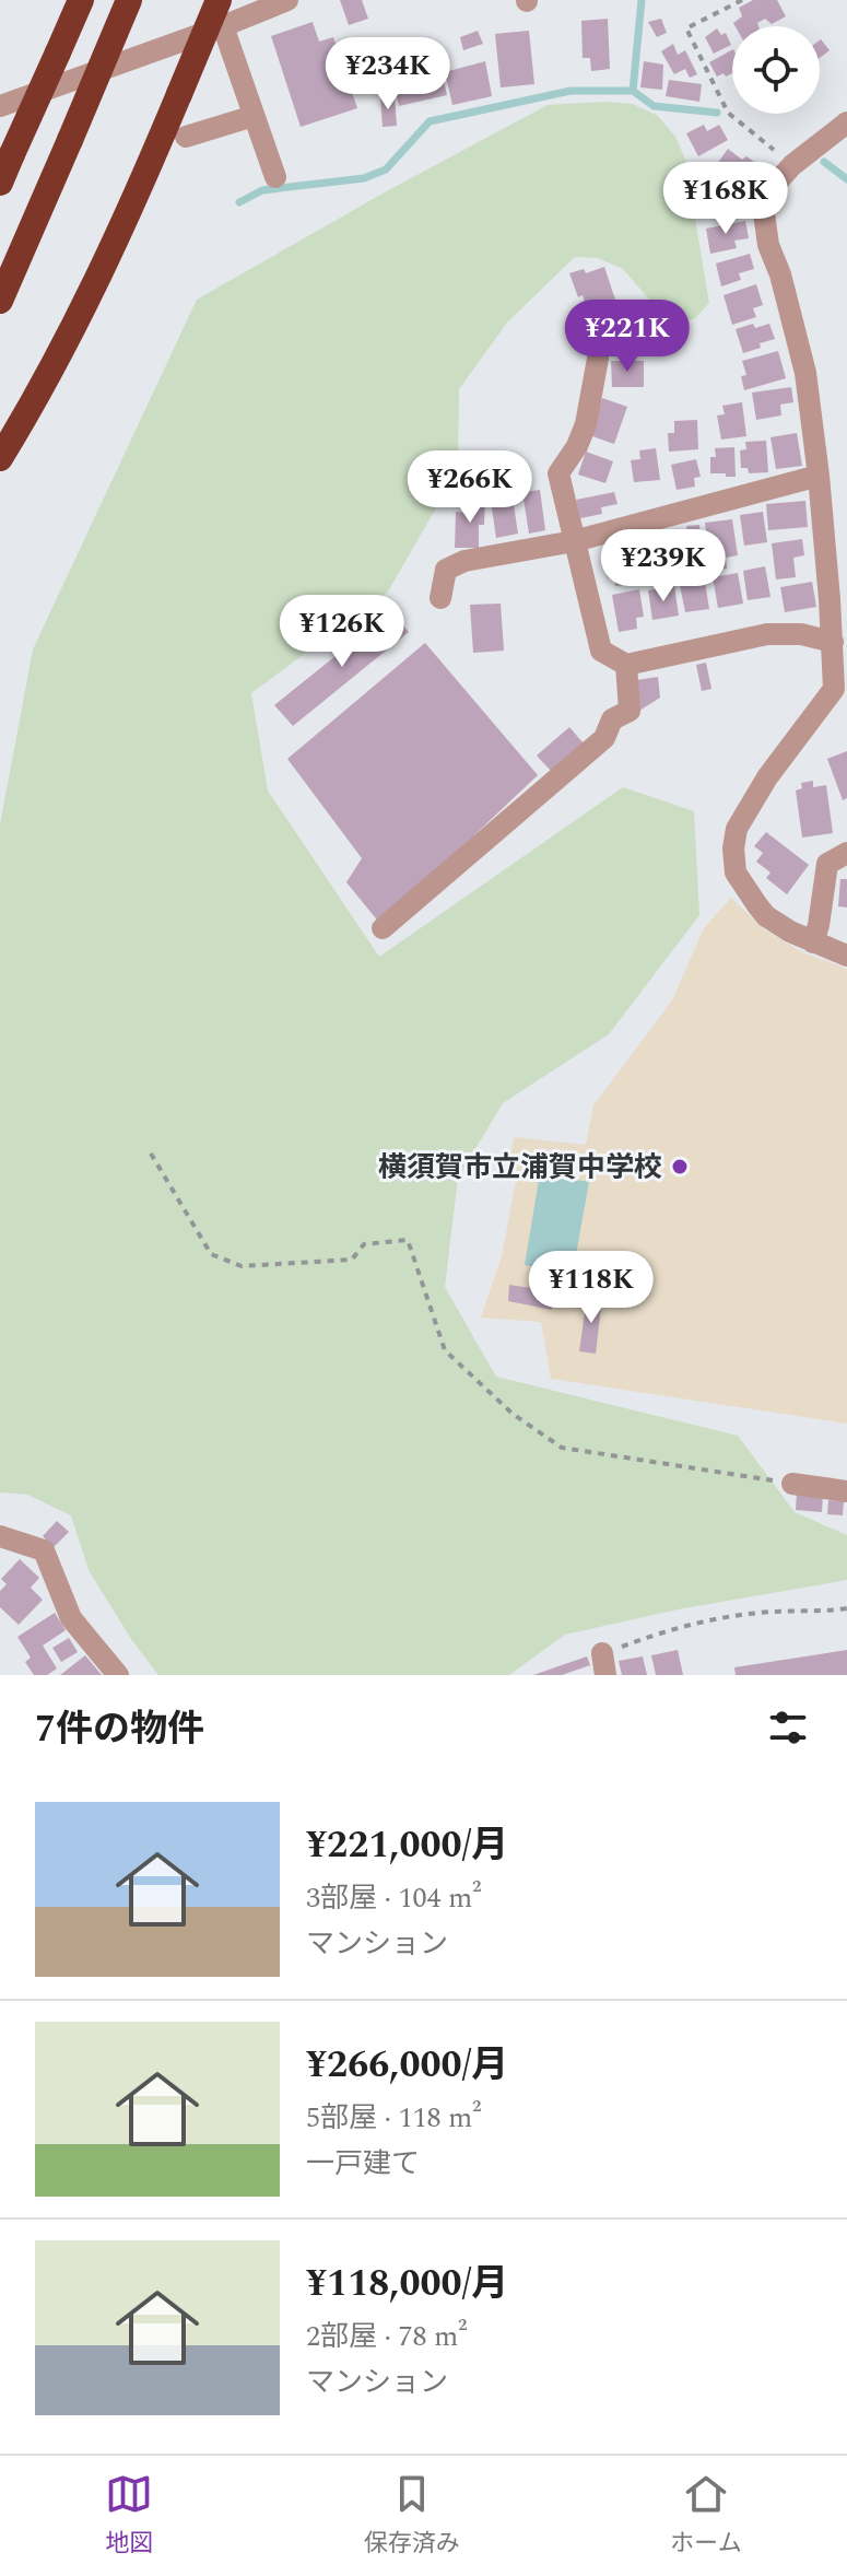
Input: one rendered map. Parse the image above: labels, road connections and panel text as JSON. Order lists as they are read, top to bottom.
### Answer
{
  "places": ["横須賀市立浦賀中学校"],
  "page": {
    "price": [
      "¥234K",
      "¥168K",
      "¥221K",
      "¥266K",
      "¥239K",
      "¥126K",
      "¥118K"
    ],
    "heading": "7件の物件",
    "list": [
      {
        "name": "¥221,000/月",
        "note": "3部屋 · 104 m² · マンション"
      },
      {
        "name": "¥266,000/月",
        "note": "5部屋 · 118 m² · 一戸建て"
      },
      {
        "name": "¥118,000/月",
        "note": "2部屋 · 78 m² · マンション"
      }
    ],
    "tabs": ["地図", "保存済み", "ホーム"]
  }
}
